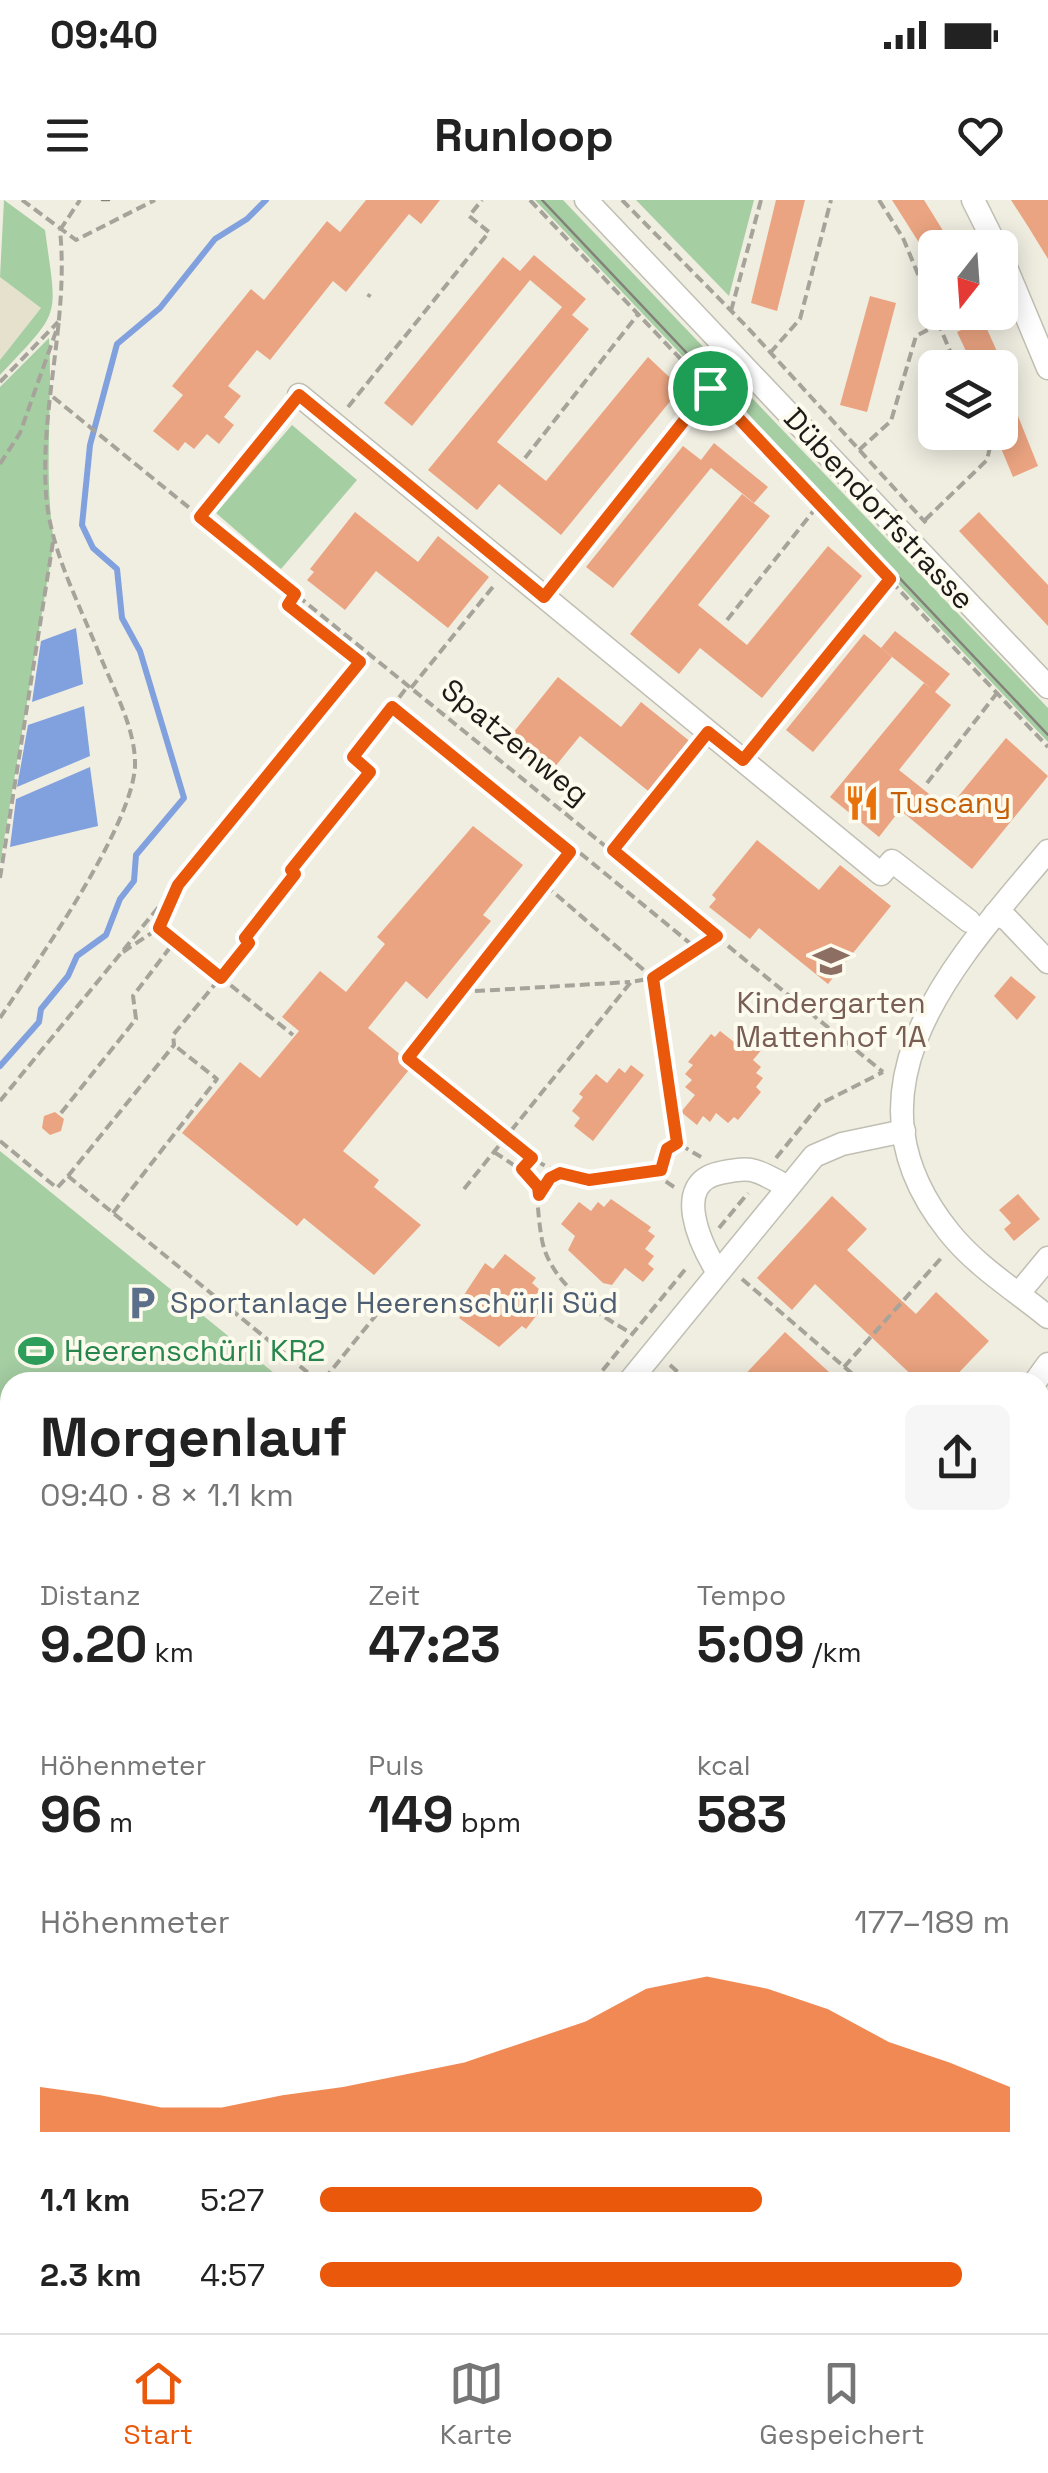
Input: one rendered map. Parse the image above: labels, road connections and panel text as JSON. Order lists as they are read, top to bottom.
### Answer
{
  "streets": {
    "street": ["Dübendorfstrasse"],
    "path": ["Spatzenweg"]
  },
  "places": {
    "restaurant": ["Tuscany"],
    "school or university": ["Kindergarten Mattenhof 1A"],
    "parking": ["Sportanlage Heerenschürli Süd"],
    "sports": ["Heerenschürli KR2"]
  },
  "north": "bottom",
  "page": {
    "status": "09:40",
    "header": "Runloop",
    "heading": ["Morgenlauf", "09:40 · 8 × 1.1 km"],
    "stats": [
      ["Distanz", "9.20 km"],
      ["Zeit", "47:23"],
      ["Tempo", "5:09 /km"],
      ["Höhenmeter", "96 m"],
      ["Puls", "149 bpm"],
      ["kcal", "583"]
    ],
    "chart": ["Höhenmeter", "177–189 m"],
    "list": [
      {
        "name": "1.1 km",
        "note": "5:27"
      },
      {
        "name": "2.3 km",
        "note": "4:57"
      }
    ],
    "tabs": ["Start", "Karte", "Gespeichert"]
  }
}
